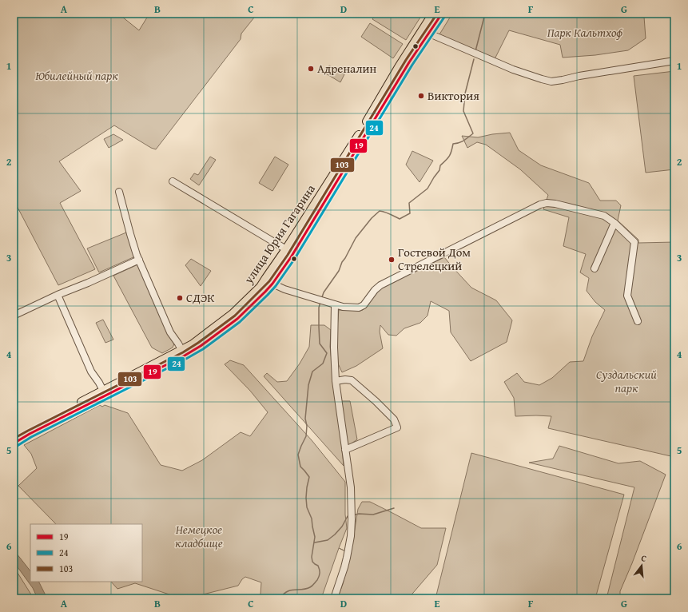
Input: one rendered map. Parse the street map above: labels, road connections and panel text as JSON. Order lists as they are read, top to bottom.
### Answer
{
  "streets": {
    "main road": ["улица Юрия Гагарина"]
  },
  "parks": [
    "Парк Кальтхоф",
    "Юбилейный парк",
    "Суздальский парк",
    "Немецкое кладбище"
  ],
  "places": [
    "Адреналин",
    "Виктория",
    "Гостевой Дом Стрелецкий",
    "СДЭК"
  ],
  "lines": ["transit line 19", "transit line 103", "transit line 24"],
  "legend": ["19", "24", "103"],
  "north": "top",
  "grid": {
    "columns": [
      "A",
      "B",
      "C",
      "D",
      "E",
      "F",
      "G"
    ],
    "rows": [
      "1",
      "2",
      "3",
      "4",
      "5",
      "6"
    ]
  }
}
